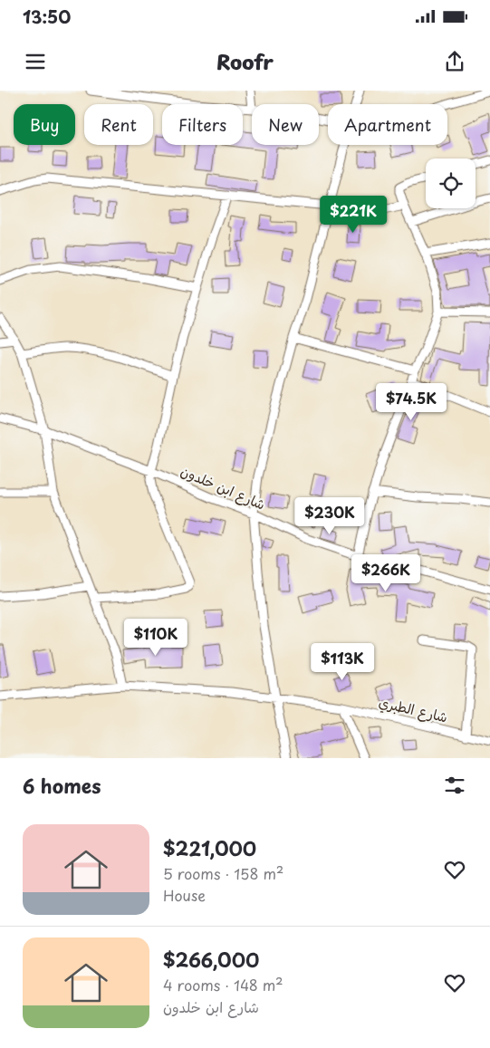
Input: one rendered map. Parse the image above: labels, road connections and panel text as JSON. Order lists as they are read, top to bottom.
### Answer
{
  "streets": {
    "street": ["شارع ابن خلدون", "شارع الطبري"]
  },
  "page": {
    "status": "13:50",
    "header": "Roofr",
    "chip": [
      "Buy",
      "Rent",
      "Filters",
      "New",
      "Apartment"
    ],
    "price": [
      "$221K",
      "$74.5K",
      "$230K",
      "$266K",
      "$110K",
      "$113K"
    ],
    "heading": "6 homes",
    "list": [
      {
        "name": "$221,000",
        "note": "5 rooms · 158 m² · House"
      },
      {
        "name": "$266,000",
        "note": "4 rooms · 148 m² · شارع ابن خلدون"
      }
    ]
  }
}
